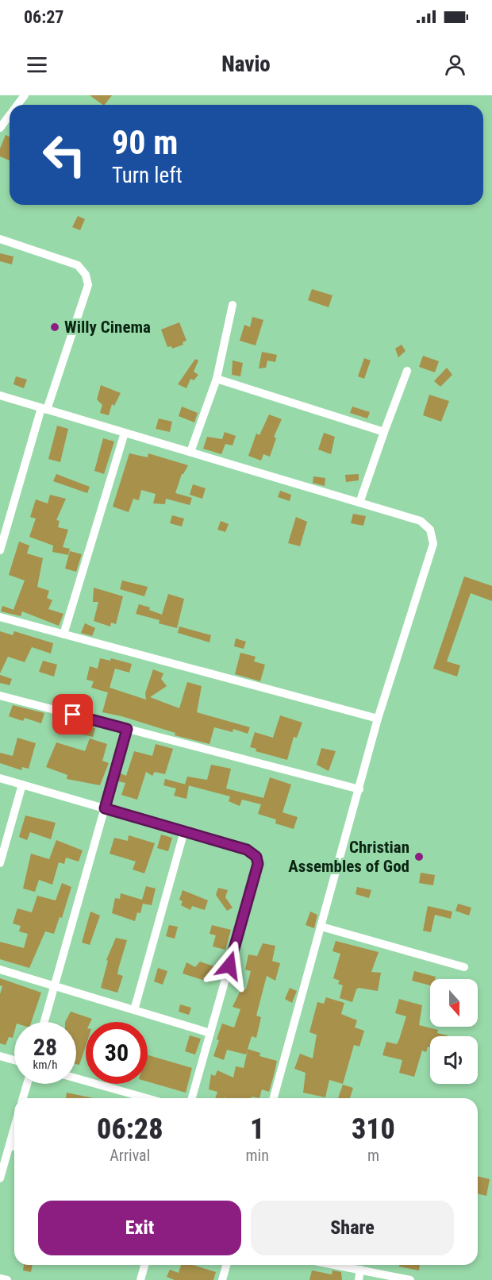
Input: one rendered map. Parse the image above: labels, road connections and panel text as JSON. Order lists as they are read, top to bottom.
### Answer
{
  "places": ["Willy Cinema", "Christian Assembles of God"],
  "north": "bottom",
  "page": {
    "status": "06:27",
    "header": "Navio",
    "turn": ["90 m", "Turn left"],
    "speed": "28 km/h",
    "limit": "30",
    "eta": [
      "06:28",
      "Arrival",
      "1",
      "min",
      "310",
      "m"
    ],
    "buttons": ["Exit", "Share"]
  }
}
